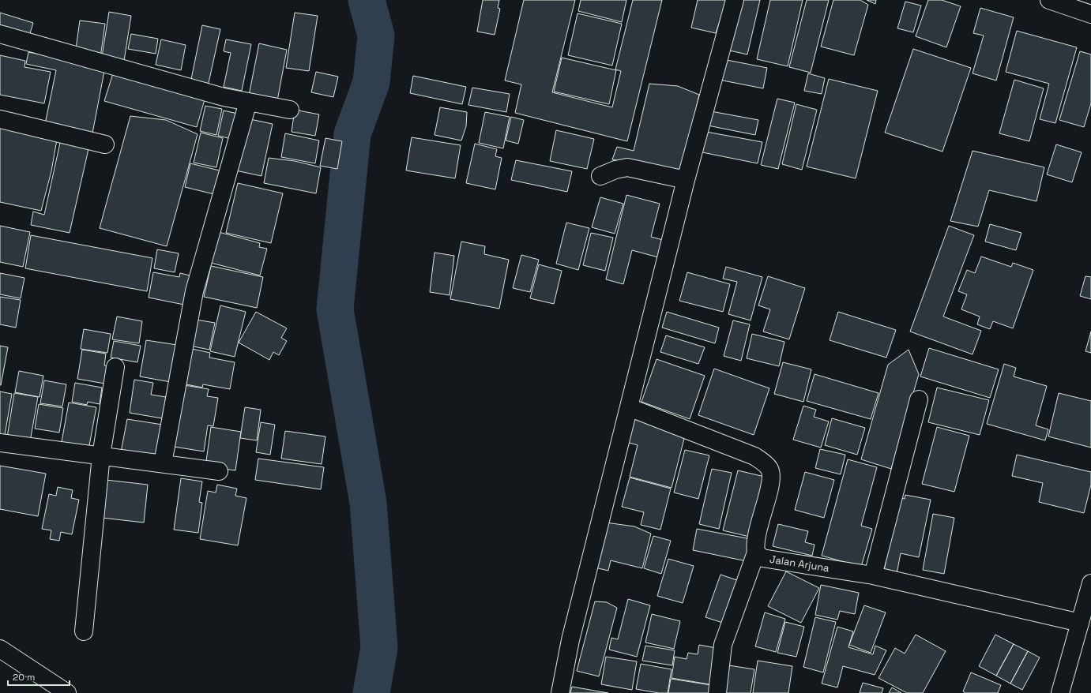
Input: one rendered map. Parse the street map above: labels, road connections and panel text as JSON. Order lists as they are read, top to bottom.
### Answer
{
  "streets": {
    "street": ["Jalan Arjuna"]
  },
  "scale_bar": "20 m"
}
